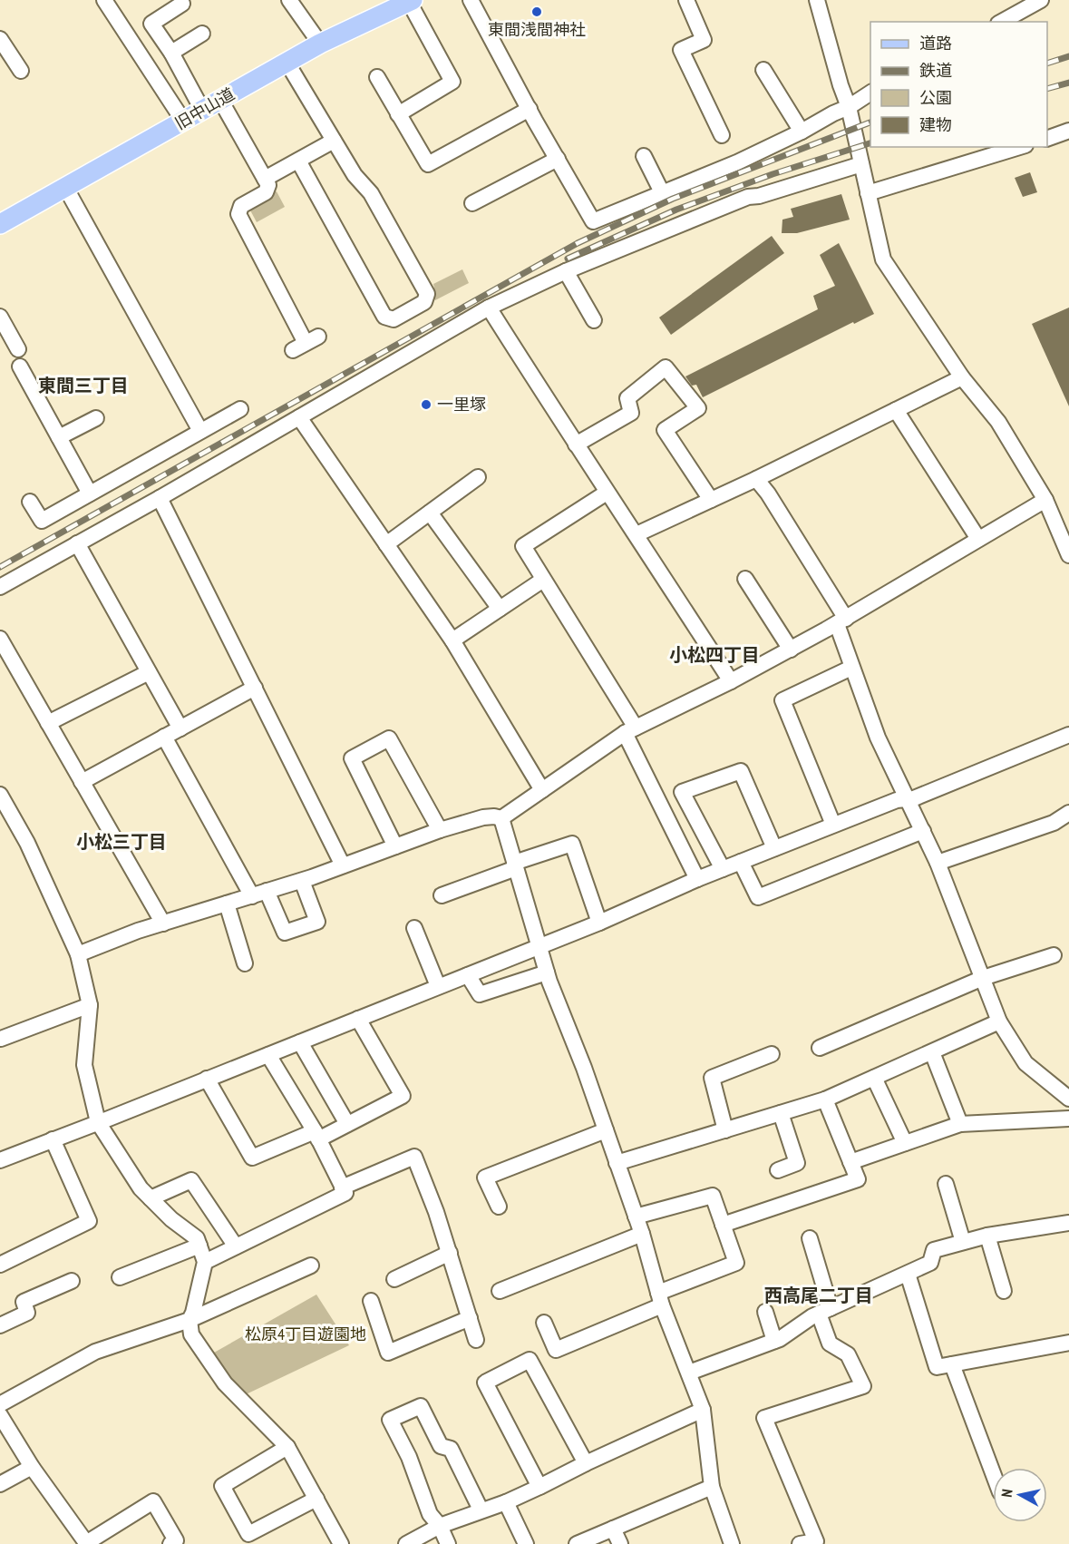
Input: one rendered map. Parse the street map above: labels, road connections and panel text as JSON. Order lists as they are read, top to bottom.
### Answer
{
  "streets": {
    "main road": ["旧中山道"]
  },
  "districts": [
    "東間三丁目",
    "小松四丁目",
    "小松三丁目",
    "西高尾二丁目"
  ],
  "parks": ["松原4丁目遊園地"],
  "places": ["東間浅間神社", "一里塚"],
  "legend": [
    "道路",
    "鉄道",
    "公園",
    "建物"
  ],
  "north": "left"
}
